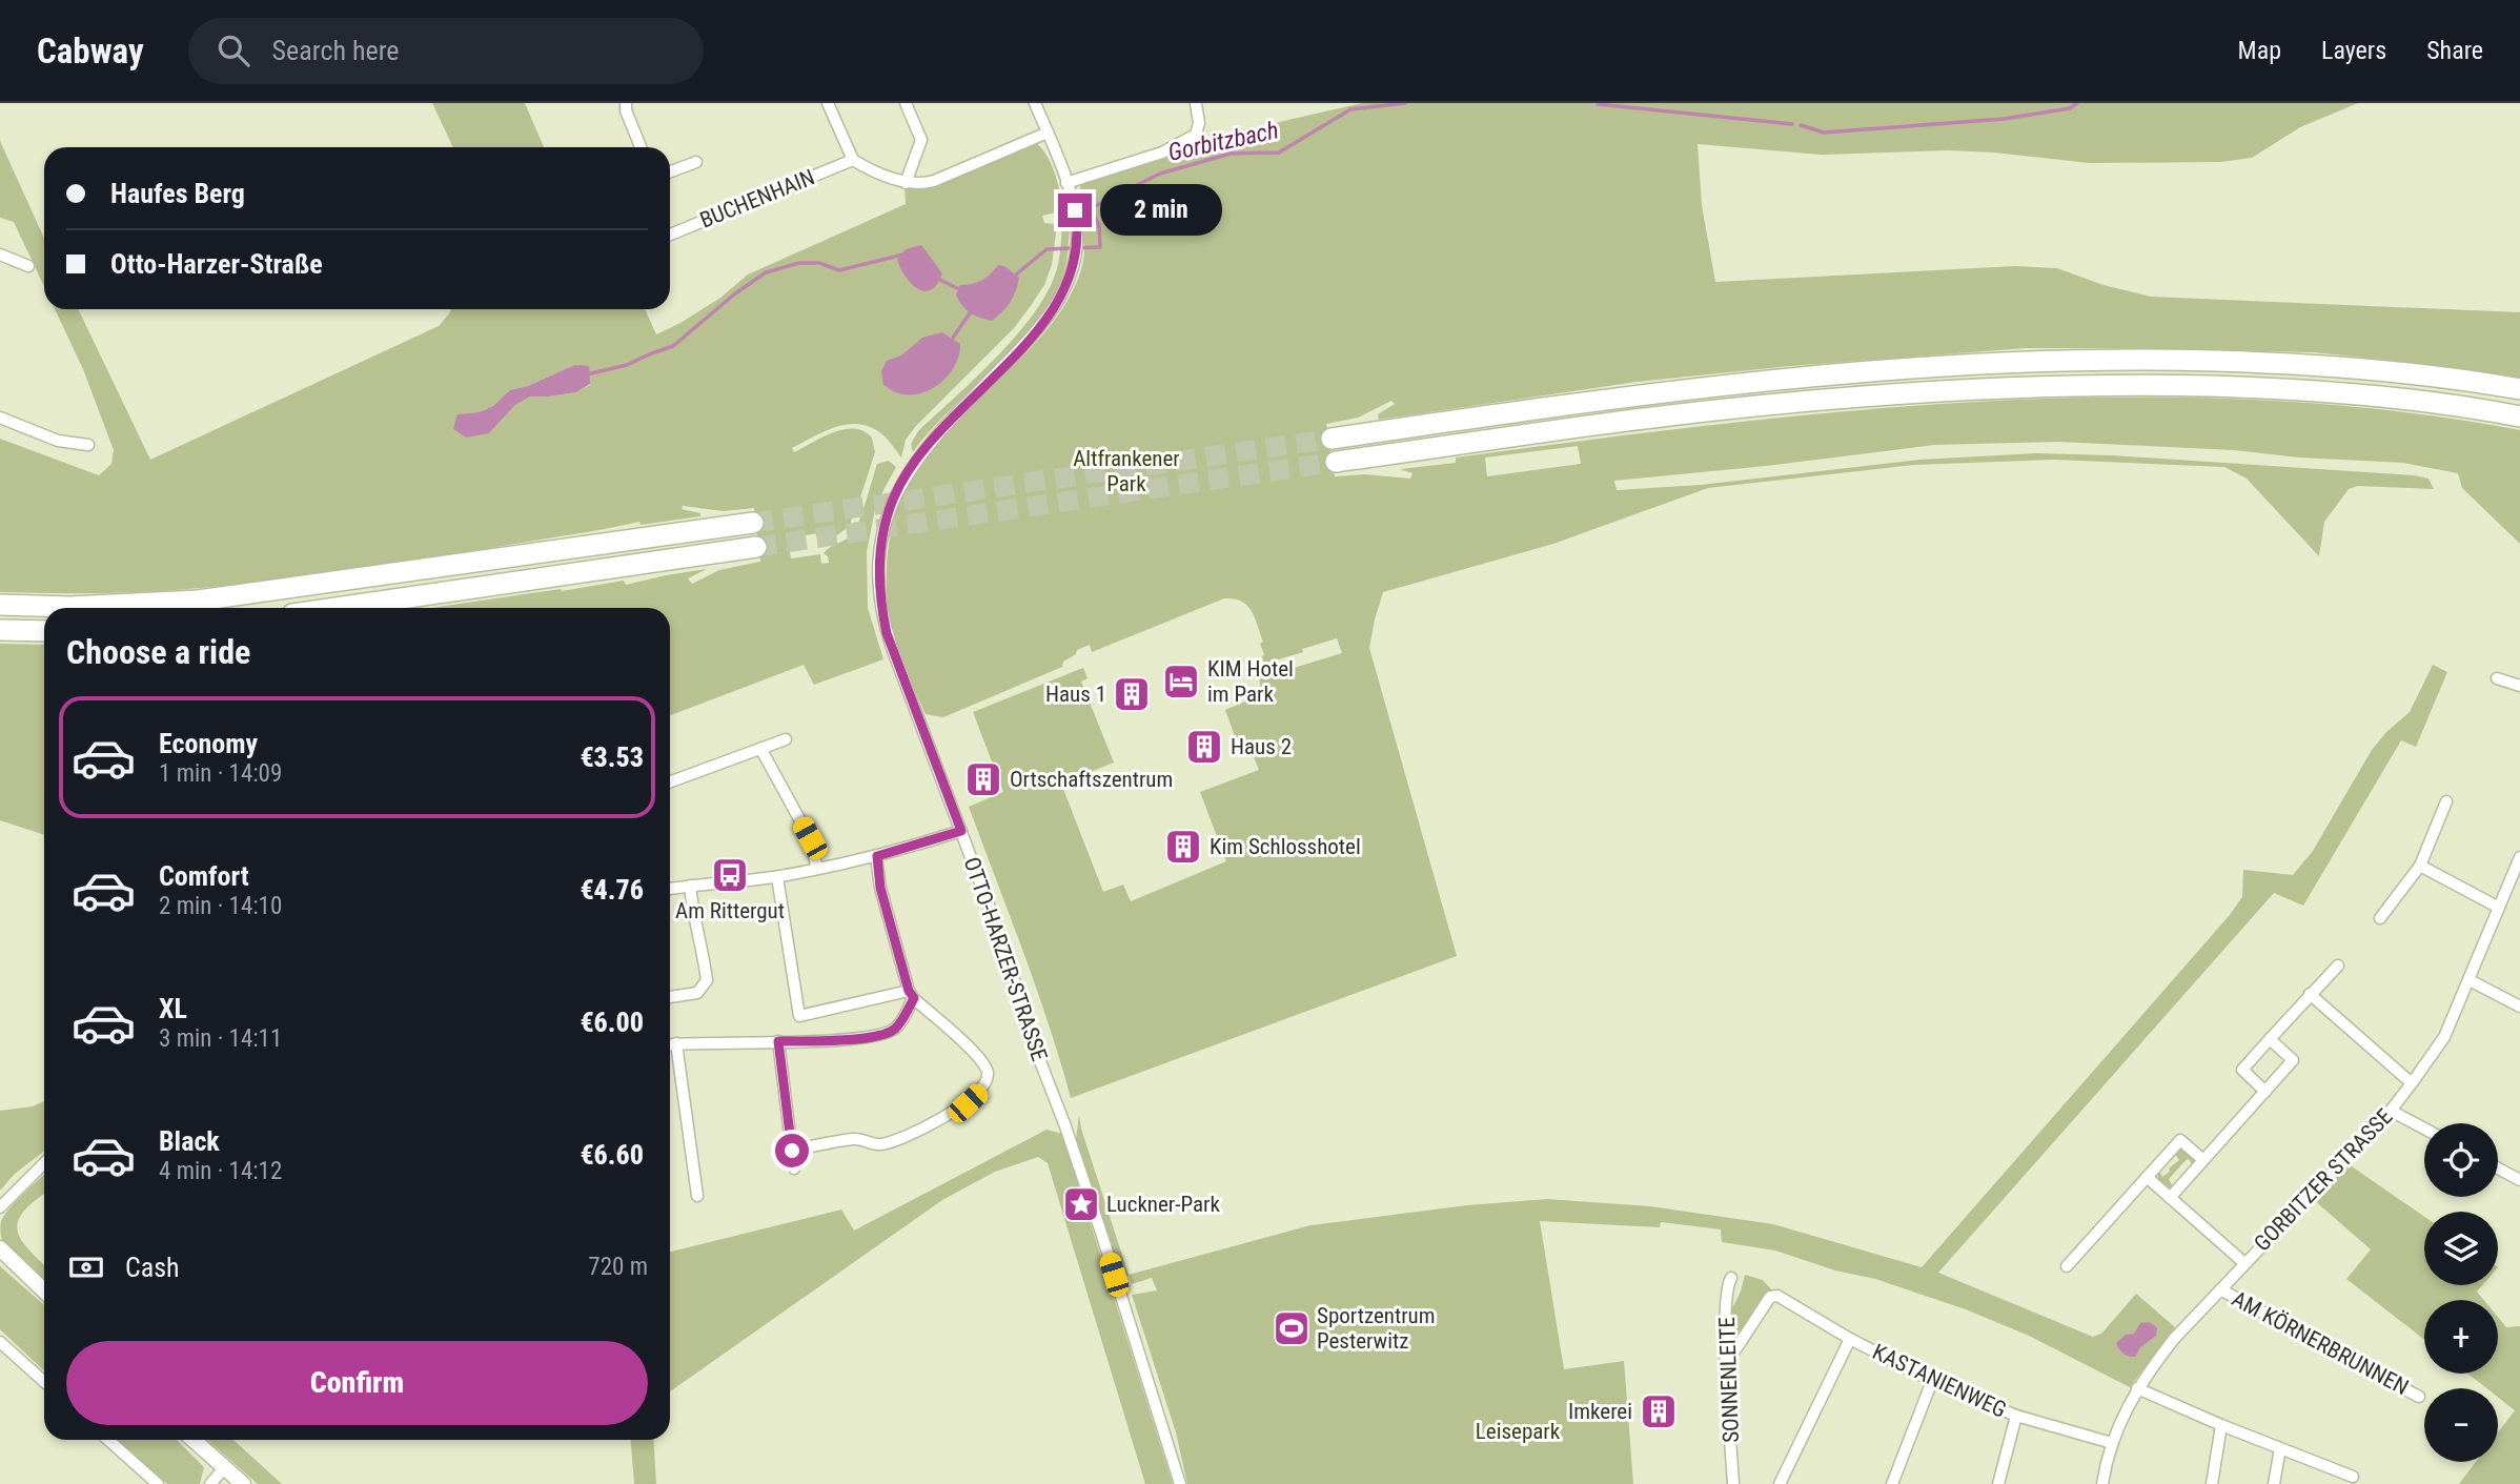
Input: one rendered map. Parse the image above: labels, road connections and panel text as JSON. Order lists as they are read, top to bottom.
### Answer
{
  "streets": {
    "street": [
      "BUCHENHAIN",
      "OTTO-HARZER-STRASSE",
      "GORBITZER STRASSE",
      "AM KÖRNERBRUNNEN",
      "SONNENLEITE",
      "KASTANIENWEG"
    ]
  },
  "crossings": [
    ["GORBITZER STRASSE", "AM KÖRNERBRUNNEN"],
    ["GORBITZER STRASSE", "KASTANIENWEG"],
    ["SONNENLEITE", "KASTANIENWEG"]
  ],
  "water": ["Gorbitzbach"],
  "parks": ["Altfrankener Park", "Leisepark"],
  "places": {
    "hotel": ["KIM Hotel im Park"],
    "building": [
      "Haus 1",
      "Haus 2",
      "Ortschaftszentrum",
      "Kim Schlosshotel",
      "Imkerei"
    ],
    "bus stop": ["Am Rittergut"],
    "place": ["Luckner-Park"],
    "sports": ["Sportzentrum Pesterwitz"]
  },
  "page": {
    "header": "Cabway",
    "search": "Search here",
    "nav": ["Map", "Layers", "Share"],
    "banner": ["Haufes Berg", "Otto-Harzer-Straße"],
    "bubble": "2 min",
    "heading": "Choose a ride",
    "list": [
      {
        "name": "Economy",
        "note": "1 min · 14:09",
        "value": "€3.53"
      },
      {
        "name": "Comfort",
        "note": "2 min · 14:10",
        "value": "€4.76"
      },
      {
        "name": "XL",
        "note": "3 min · 14:11",
        "value": "€6.00"
      },
      {
        "name": "Black",
        "note": "4 min · 14:12",
        "value": "€6.60"
      }
    ],
    "map_buttons": ["+", "−"],
    "pay": ["Cash", "720 m"],
    "buttons": "Confirm"
  }
}
